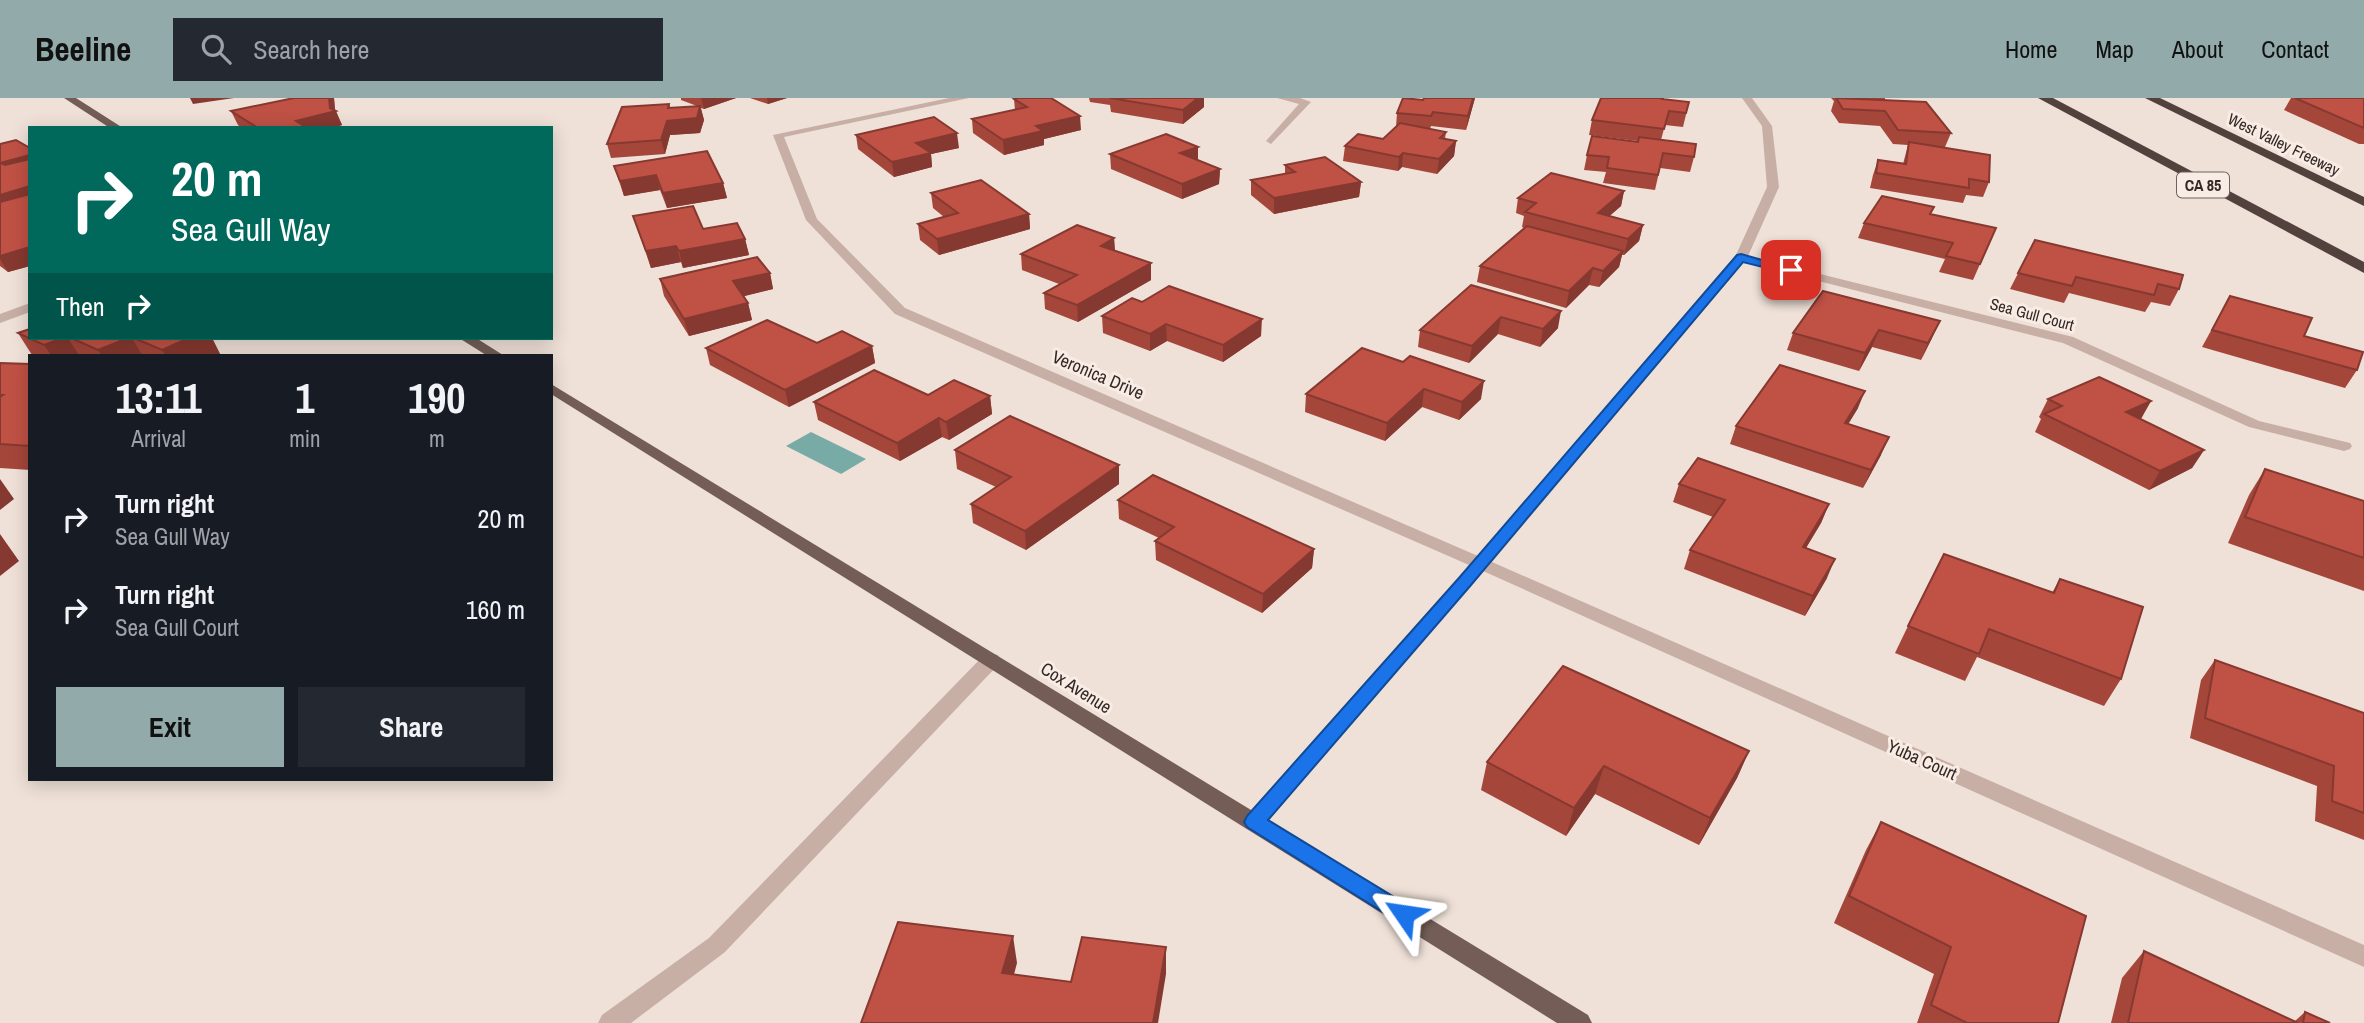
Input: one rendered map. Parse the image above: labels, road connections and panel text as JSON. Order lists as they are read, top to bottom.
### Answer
{
  "streets": {
    "highway": ["West Valley Freeway", "CA 85"],
    "main road": ["Cox Avenue"],
    "street": ["Sea Gull Court", "Veronica Drive", "Yuba Court"]
  },
  "crossings": [
    ["Veronica Drive", "Yuba Court"]
  ],
  "page": {
    "header": "Beeline",
    "search": "Search here",
    "nav": [
      "Home",
      "Map",
      "About",
      "Contact"
    ],
    "turn": ["20 m", "Sea Gull Way"],
    "then": "Then",
    "eta": [
      "13:11",
      "Arrival",
      "1",
      "min",
      "190",
      "m"
    ],
    "list": [
      {
        "name": "Turn right",
        "note": "Sea Gull Way",
        "value": "20 m"
      },
      {
        "name": "Turn right",
        "note": "Sea Gull Court",
        "value": "160 m"
      }
    ],
    "buttons": ["Exit", "Share"]
  }
}
